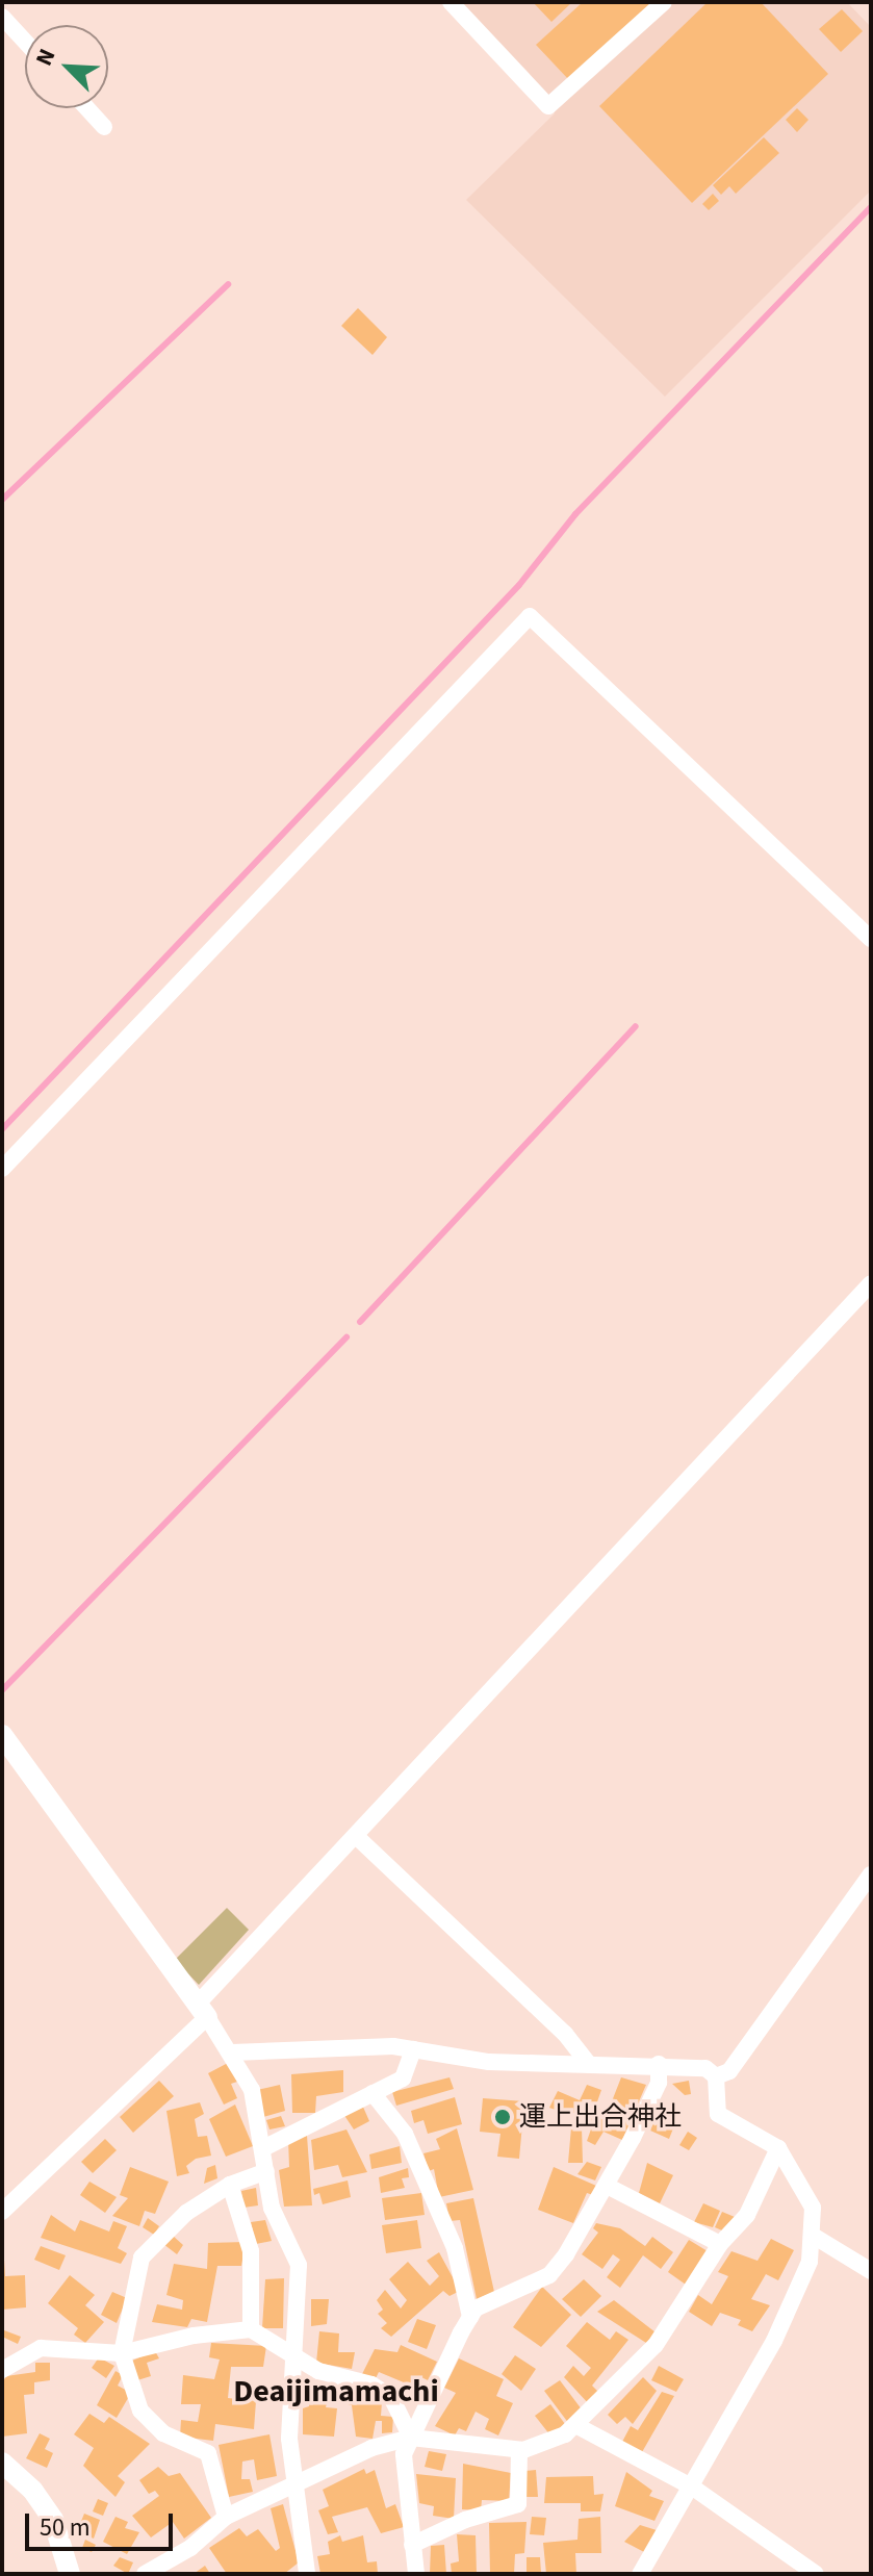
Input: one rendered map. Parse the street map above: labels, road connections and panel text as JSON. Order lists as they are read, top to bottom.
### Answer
{
  "districts": ["Deaijimamachi"],
  "places": ["運上出合神社"],
  "scale_bar": "50 m",
  "north": "top left"
}
